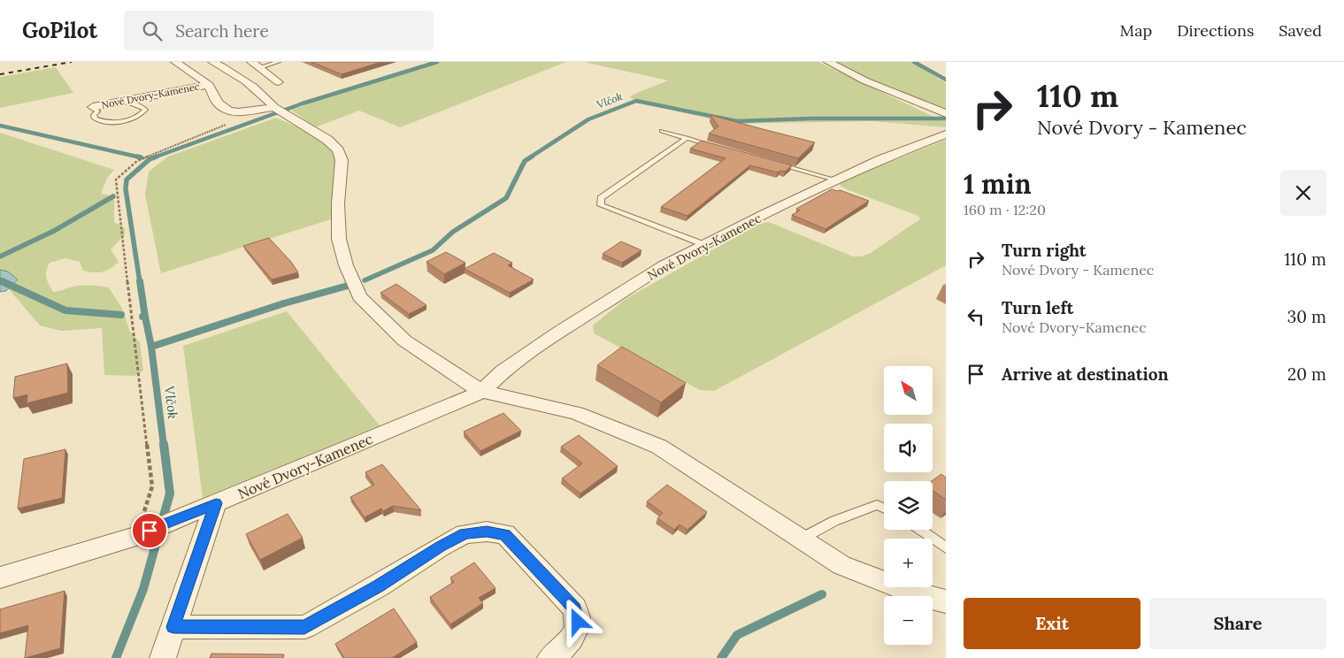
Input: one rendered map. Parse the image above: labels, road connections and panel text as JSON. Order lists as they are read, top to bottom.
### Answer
{
  "streets": {
    "street": ["Nové Dvory-Kamenec"]
  },
  "water": ["Vlčok"],
  "north": "top left",
  "page": {
    "header": "GoPilot",
    "search": "Search here",
    "nav": ["Map", "Directions", "Saved"],
    "turn": ["110 m", "Nové Dvory - Kamenec"],
    "heading": ["1 min", "160 m · 12:20"],
    "list": [
      {
        "name": "Turn right",
        "note": "Nové Dvory - Kamenec",
        "value": "110 m"
      },
      {
        "name": "Turn left",
        "note": "Nové Dvory-Kamenec",
        "value": "30 m"
      },
      {
        "name": "Arrive at destination",
        "value": "20 m"
      }
    ],
    "map_buttons": ["+", "−"],
    "buttons": ["Exit", "Share"]
  }
}
